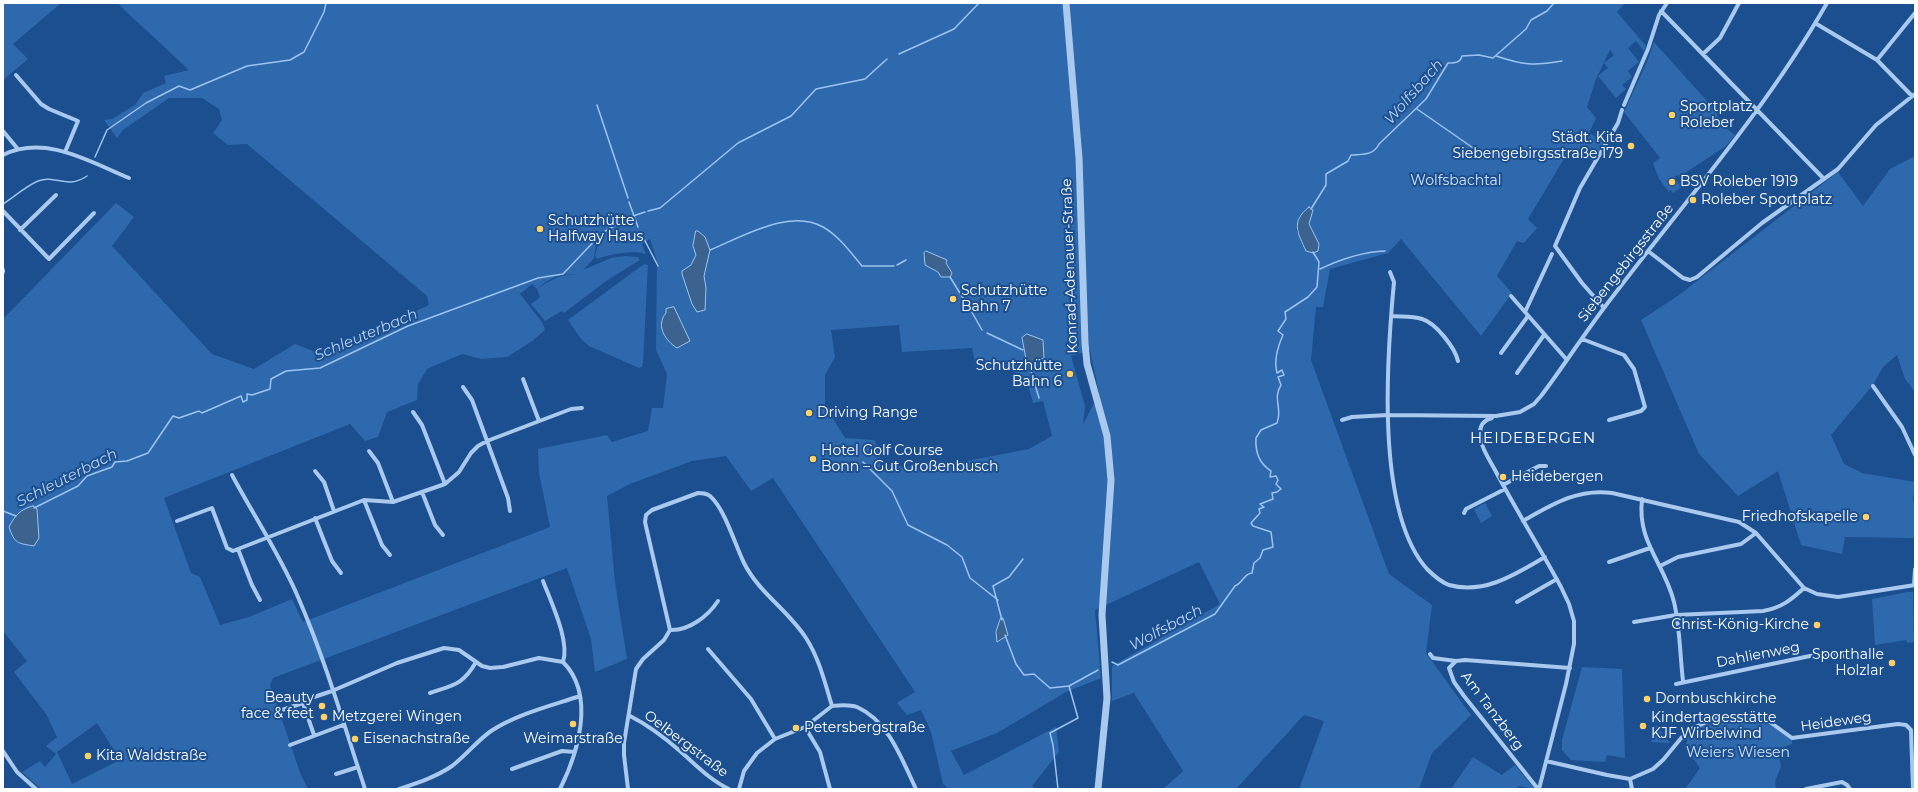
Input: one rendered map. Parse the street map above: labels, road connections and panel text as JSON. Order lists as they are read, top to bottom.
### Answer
{
  "streets": {
    "street": [
      "Siebengebirgsstraße",
      "Konrad-Adenauer-Straße",
      "Dahlienweg",
      "Am Tanzberg",
      "Heideweg",
      "Oelbergstraße"
    ]
  },
  "crossings": [
    ["Siebengebirgsstraße", "Am Tanzberg"],
    ["Siebengebirgsstraße", "Heideweg"]
  ],
  "districts": ["HEIDEBERGEN"],
  "water": ["Wolfsbach", "Schleuterbach"],
  "parks": ["Wolfsbachtal", "Weiers Wiesen"],
  "places": [
    "Sportplatz Roleber",
    "Städt. Kita Siebengebirgsstraße 179",
    "BSV Roleber 1919",
    "Roleber Sportplatz",
    "Schutzhütte Halfway Haus",
    "Schutzhütte Bahn 7",
    "Schutzhütte Bahn 6",
    "Driving Range",
    "Hotel Golf Course Bonn – Gut Großenbusch",
    "Heidebergen",
    "Friedhofskapelle",
    "Christ-König-Kirche",
    "Sporthalle Holzlar",
    "Dornbuschkirche",
    "Beauty face & feet",
    "Metzgerei Wingen",
    "Weimarstraße",
    "Kindertagesstätte KJF Wirbelwind",
    "Petersbergstraße",
    "Eisenachstraße",
    "Kita Waldstraße"
  ]
}
